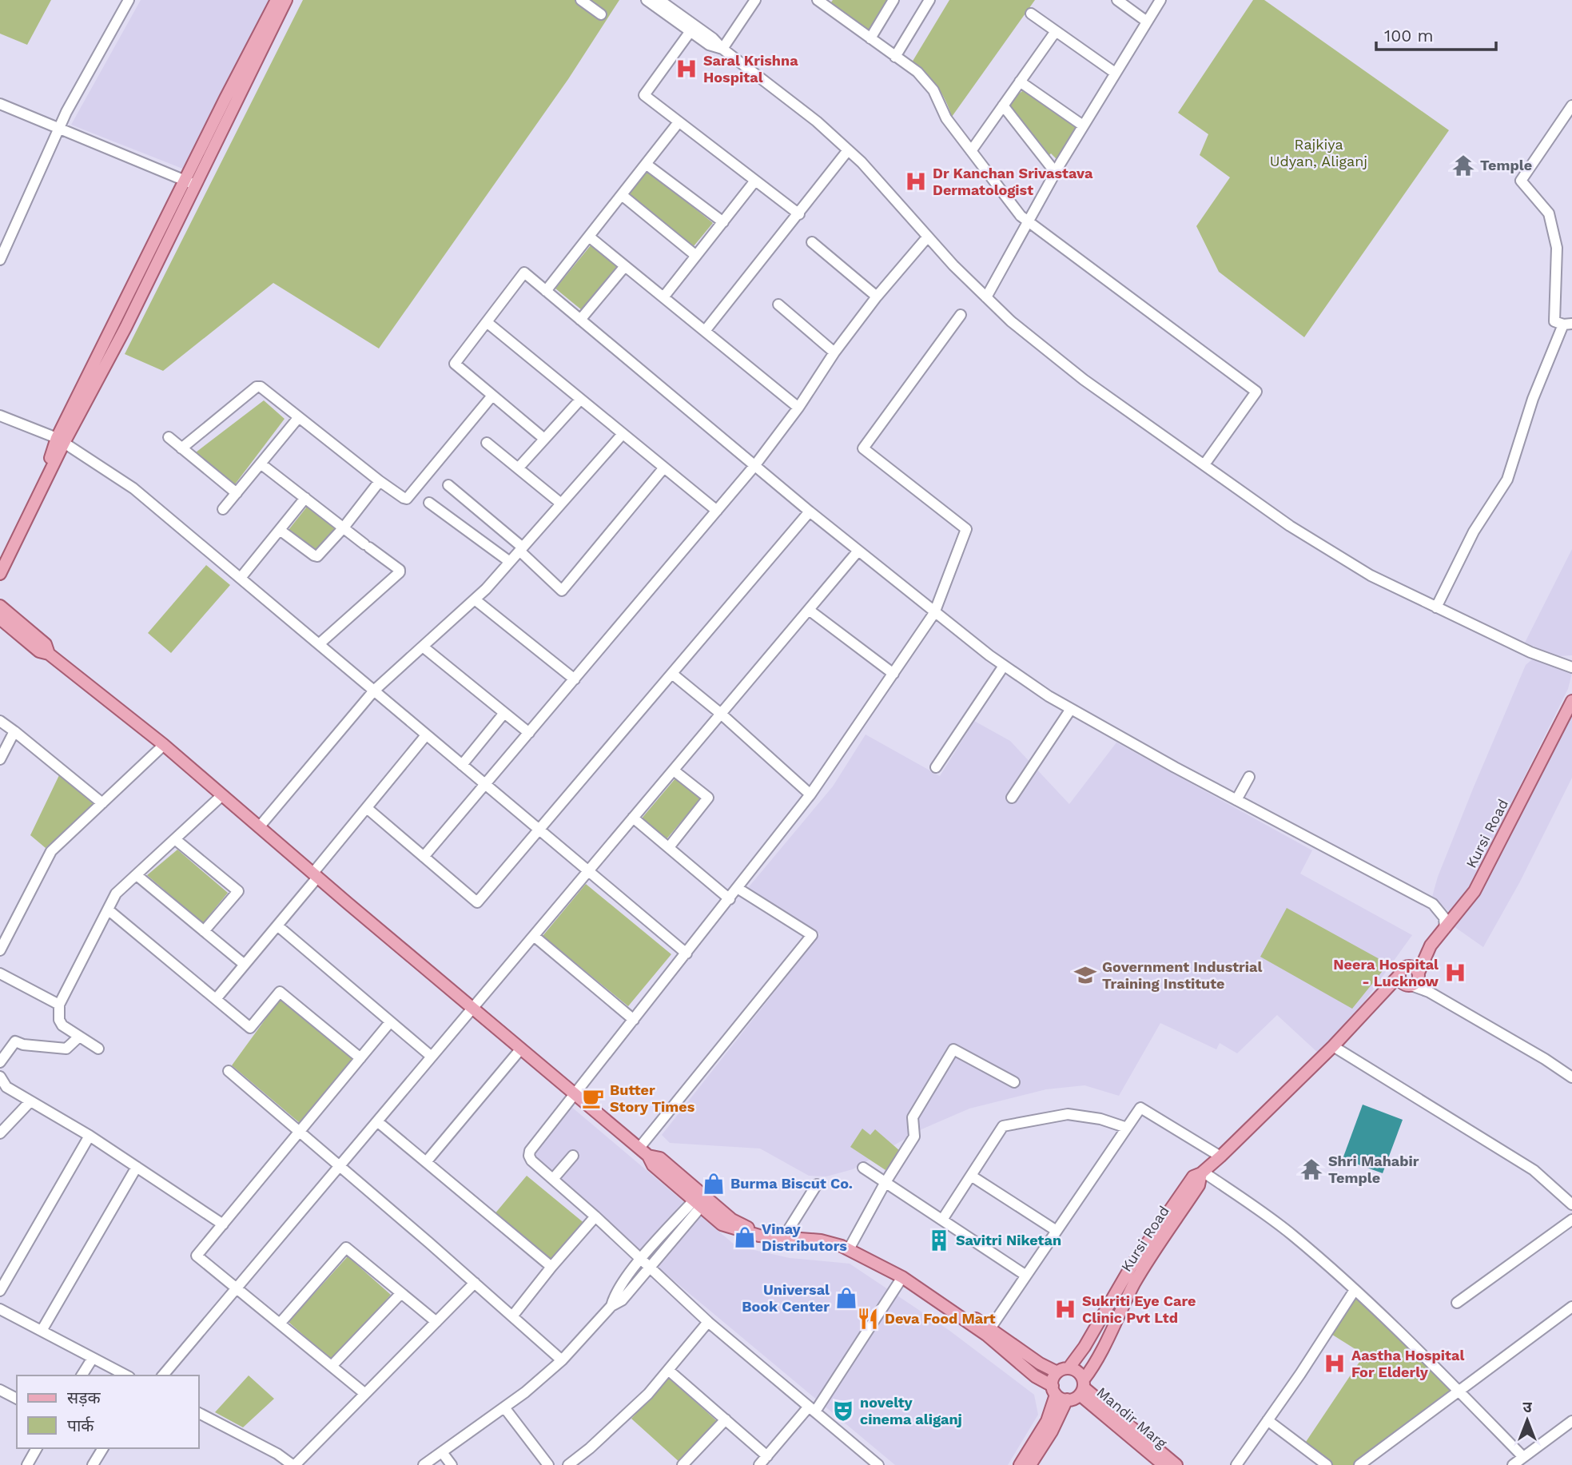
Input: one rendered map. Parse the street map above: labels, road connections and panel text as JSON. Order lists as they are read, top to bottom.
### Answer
{
  "streets": {
    "main road": ["Kursi Road", "Mandir Marg"]
  },
  "parks": ["Rajkiya Udyan, Aliganj"],
  "places": {
    "hospital": [
      "Saral Krishna Hospital",
      "Dr Kanchan Srivastava Dermatologist",
      "Neera Hospital - Lucknow",
      "Sukriti Eye Care Clinic Pvt Ltd",
      "Aastha Hospital For Elderly"
    ],
    "temple": ["Temple", "Shri Mahabir Temple"],
    "school or university": ["Government Industrial Training Institute"],
    "cafe": ["Butter Story Times"],
    "shop": ["Burma Biscut Co.", "Vinay Distributors", "Universal Book Center"],
    "building": ["Savitri Niketan"],
    "restaurant": ["Deva Food Mart"],
    "theatre": ["novelty cinema aliganj"]
  },
  "legend": ["सड़क", "पार्क"],
  "scale_bar": "100 m",
  "north": "top"
}
